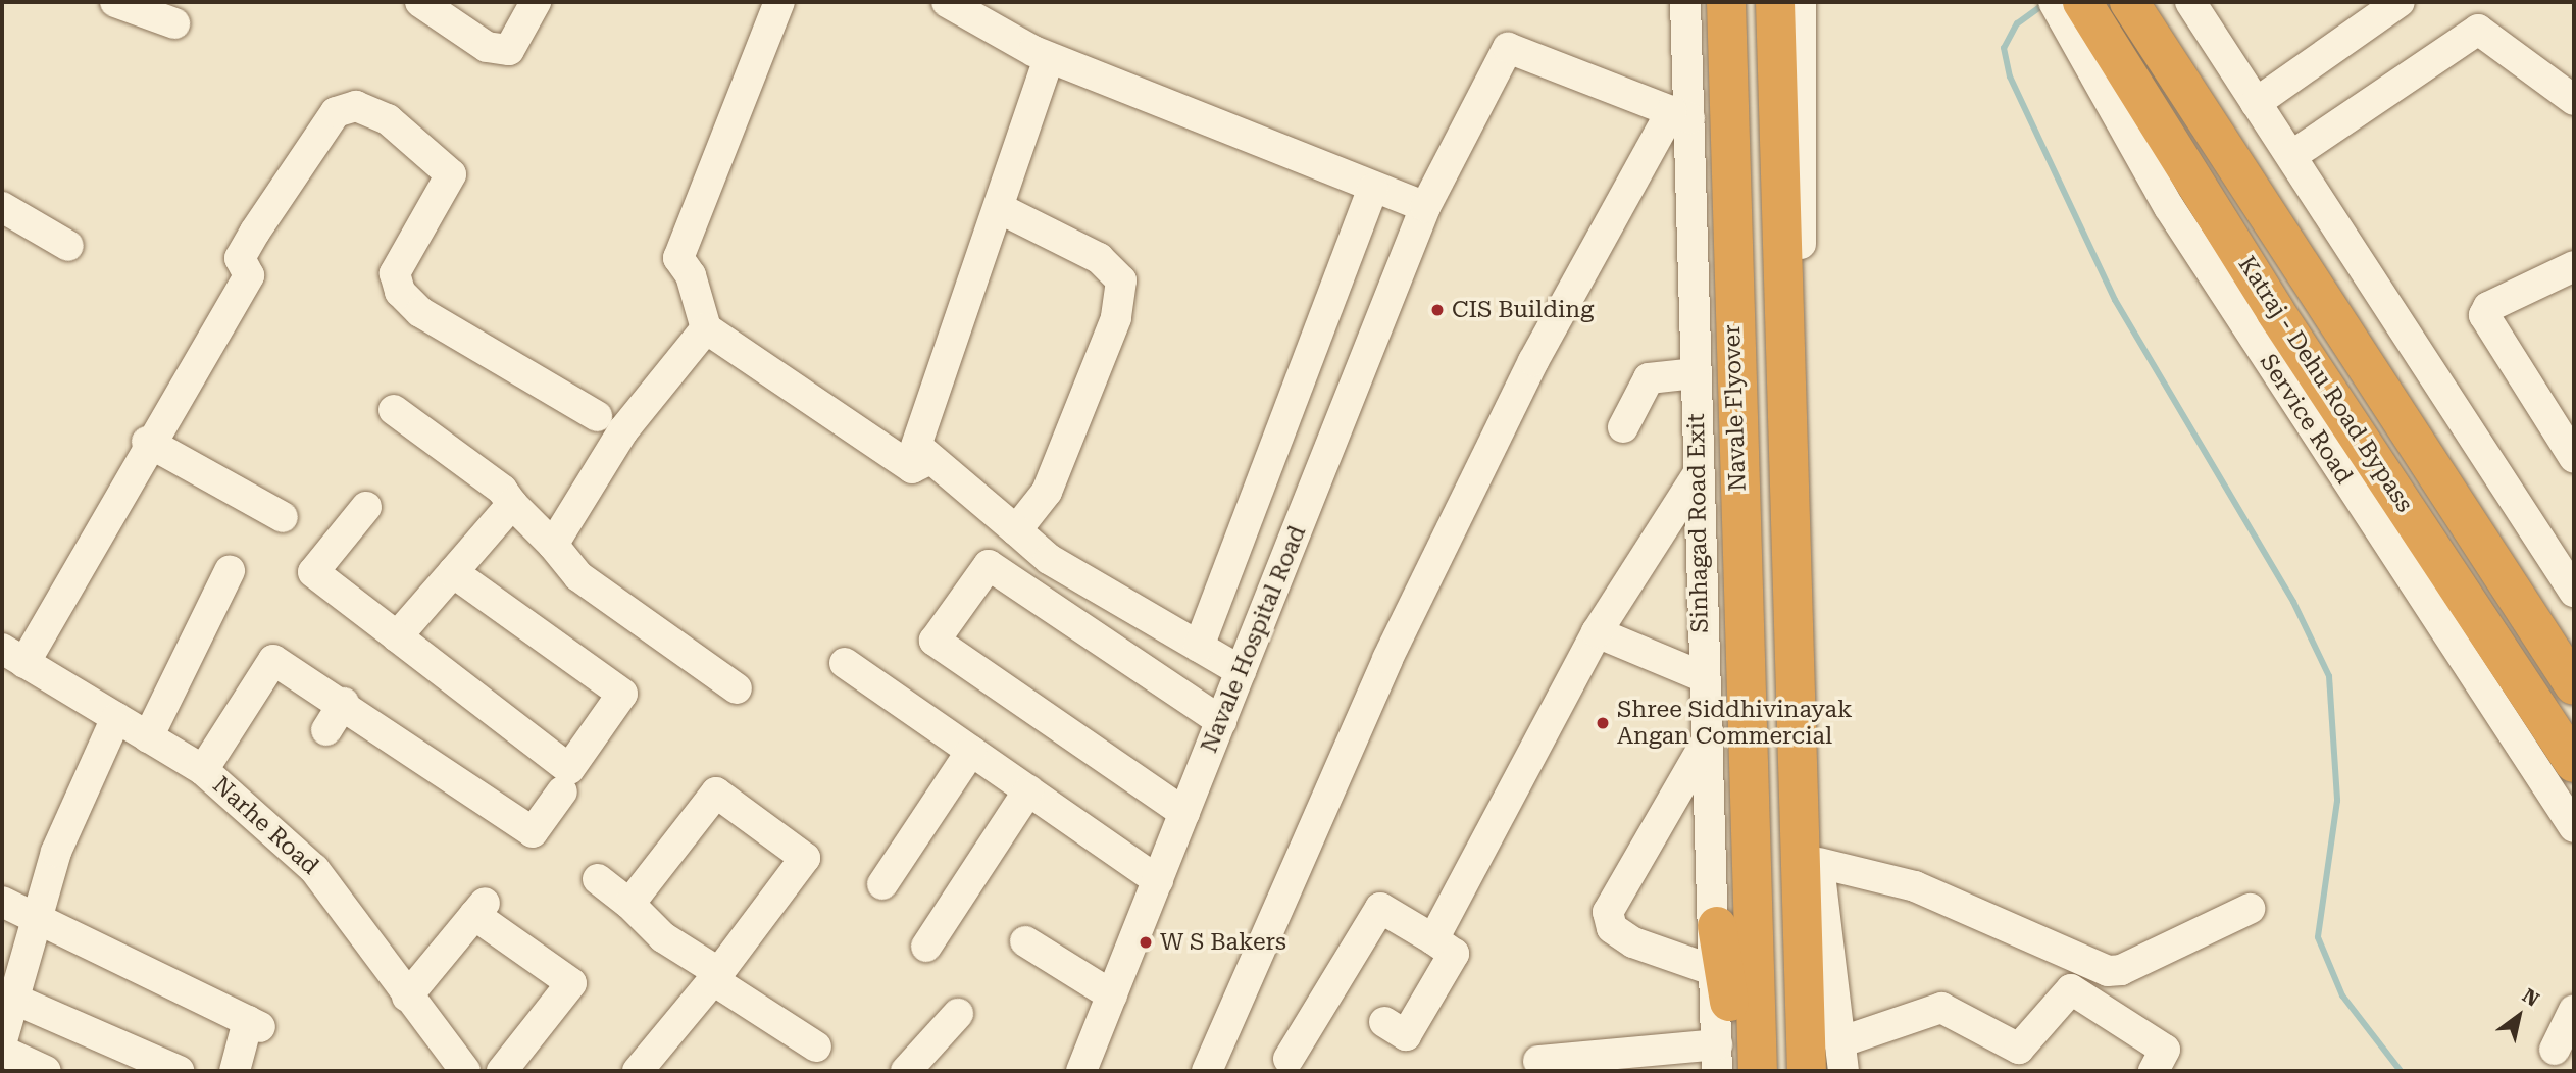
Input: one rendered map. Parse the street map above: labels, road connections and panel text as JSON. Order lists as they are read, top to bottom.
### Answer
{
  "streets": {
    "highway": ["Katraj - Dehu Road Bypass", "Navale Flyover"],
    "street": [
      "Service Road",
      "Sinhagad Road Exit",
      "Navale Hospital Road",
      "Narhe Road"
    ]
  },
  "crossings": [
    ["Katraj - Dehu Road Bypass", "Service Road"],
    ["Sinhagad Road Exit", "Navale Hospital Road"]
  ],
  "places": ["CIS Building", "Shree Siddhivinayak Angan Commercial", "W S Bakers"],
  "north": "top right"
}
